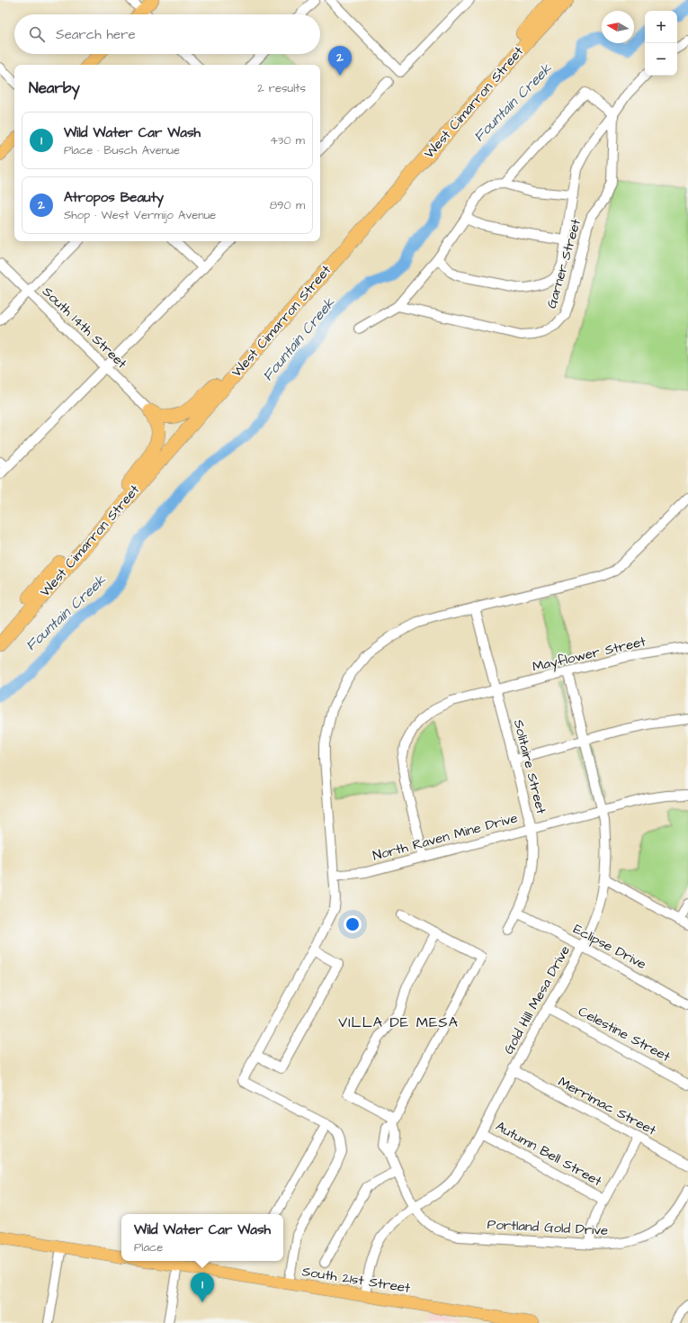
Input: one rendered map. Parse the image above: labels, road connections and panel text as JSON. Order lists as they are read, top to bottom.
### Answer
{
  "streets": {
    "highway": ["West Cimarron Street"],
    "main road": ["South 21st Street"],
    "street": [
      "Garner Street",
      "South 14th Street",
      "Mayflower Street",
      "Solitaire Street",
      "North Raven Mine Drive",
      "Eclipse Drive",
      "Gold Hill Mesa Drive",
      "Celestine Street",
      "Merrimac Street",
      "Autumn Bell Street",
      "Portland Gold Drive"
    ]
  },
  "crossings": [
    ["Mayflower Street", "Solitaire Street"],
    ["Mayflower Street", "North Raven Mine Drive"],
    ["Mayflower Street", "Gold Hill Mesa Drive"],
    ["Solitaire Street", "North Raven Mine Drive"],
    ["Solitaire Street", "Eclipse Drive"],
    ["North Raven Mine Drive", "Gold Hill Mesa Drive"],
    ["Eclipse Drive", "Gold Hill Mesa Drive"],
    ["Gold Hill Mesa Drive", "Celestine Street"],
    ["Gold Hill Mesa Drive", "Merrimac Street"],
    ["Gold Hill Mesa Drive", "Autumn Bell Street"],
    ["Gold Hill Mesa Drive", "Portland Gold Drive"],
    ["Gold Hill Mesa Drive", "South 21st Street"]
  ],
  "districts": ["VILLA DE MESA"],
  "water": ["Fountain Creek"],
  "north": "left",
  "page": {
    "map_buttons": ["+", "−"],
    "search": "Search here",
    "pins": ["2", "1"],
    "heading": ["Nearby", "2 results"],
    "list": [
      {
        "mark": "1",
        "name": "Wild Water Car Wash",
        "note": "Place · Busch Avenue",
        "value": "430 m"
      },
      {
        "mark": "2",
        "name": "Atropos Beauty",
        "note": "Shop · West Vermijo Avenue",
        "value": "890 m"
      }
    ],
    "popup": ["Wild Water Car Wash", "Place"]
  }
}
